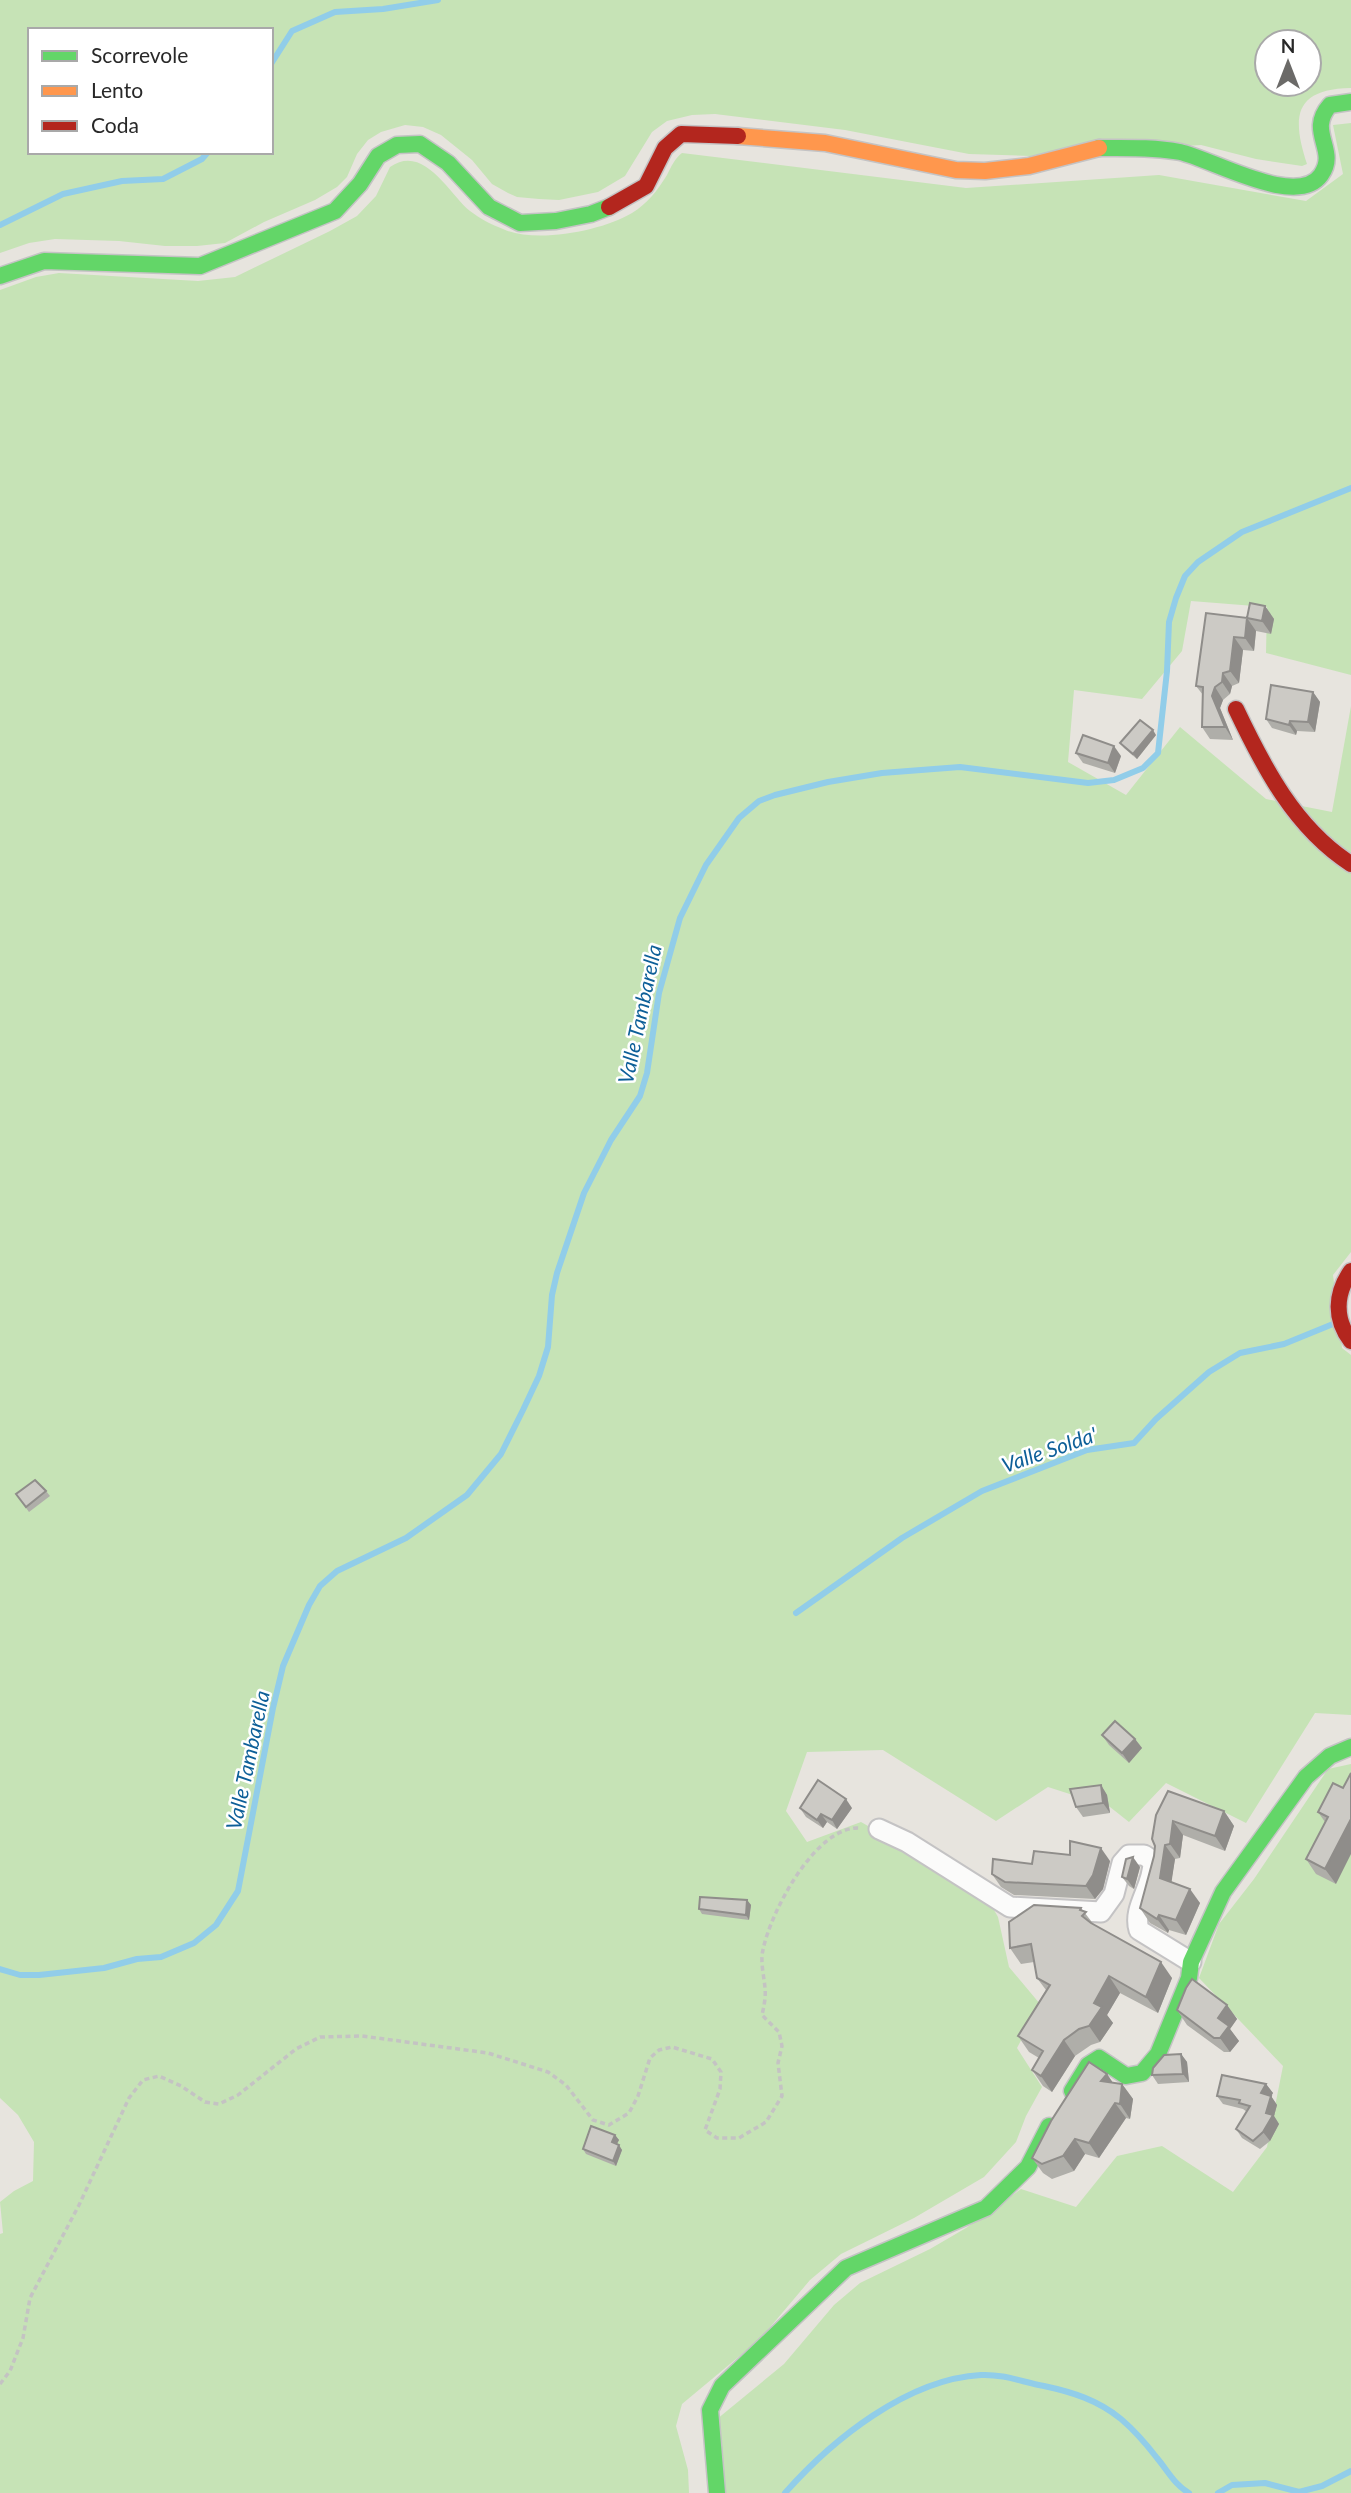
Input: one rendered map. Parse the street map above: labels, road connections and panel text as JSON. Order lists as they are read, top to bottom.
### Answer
{
  "water": ["Valle Tambarella", "Valle Solda'"],
  "legend": ["Scorrevole", "Lento", "Coda"],
  "north": "top"
}
